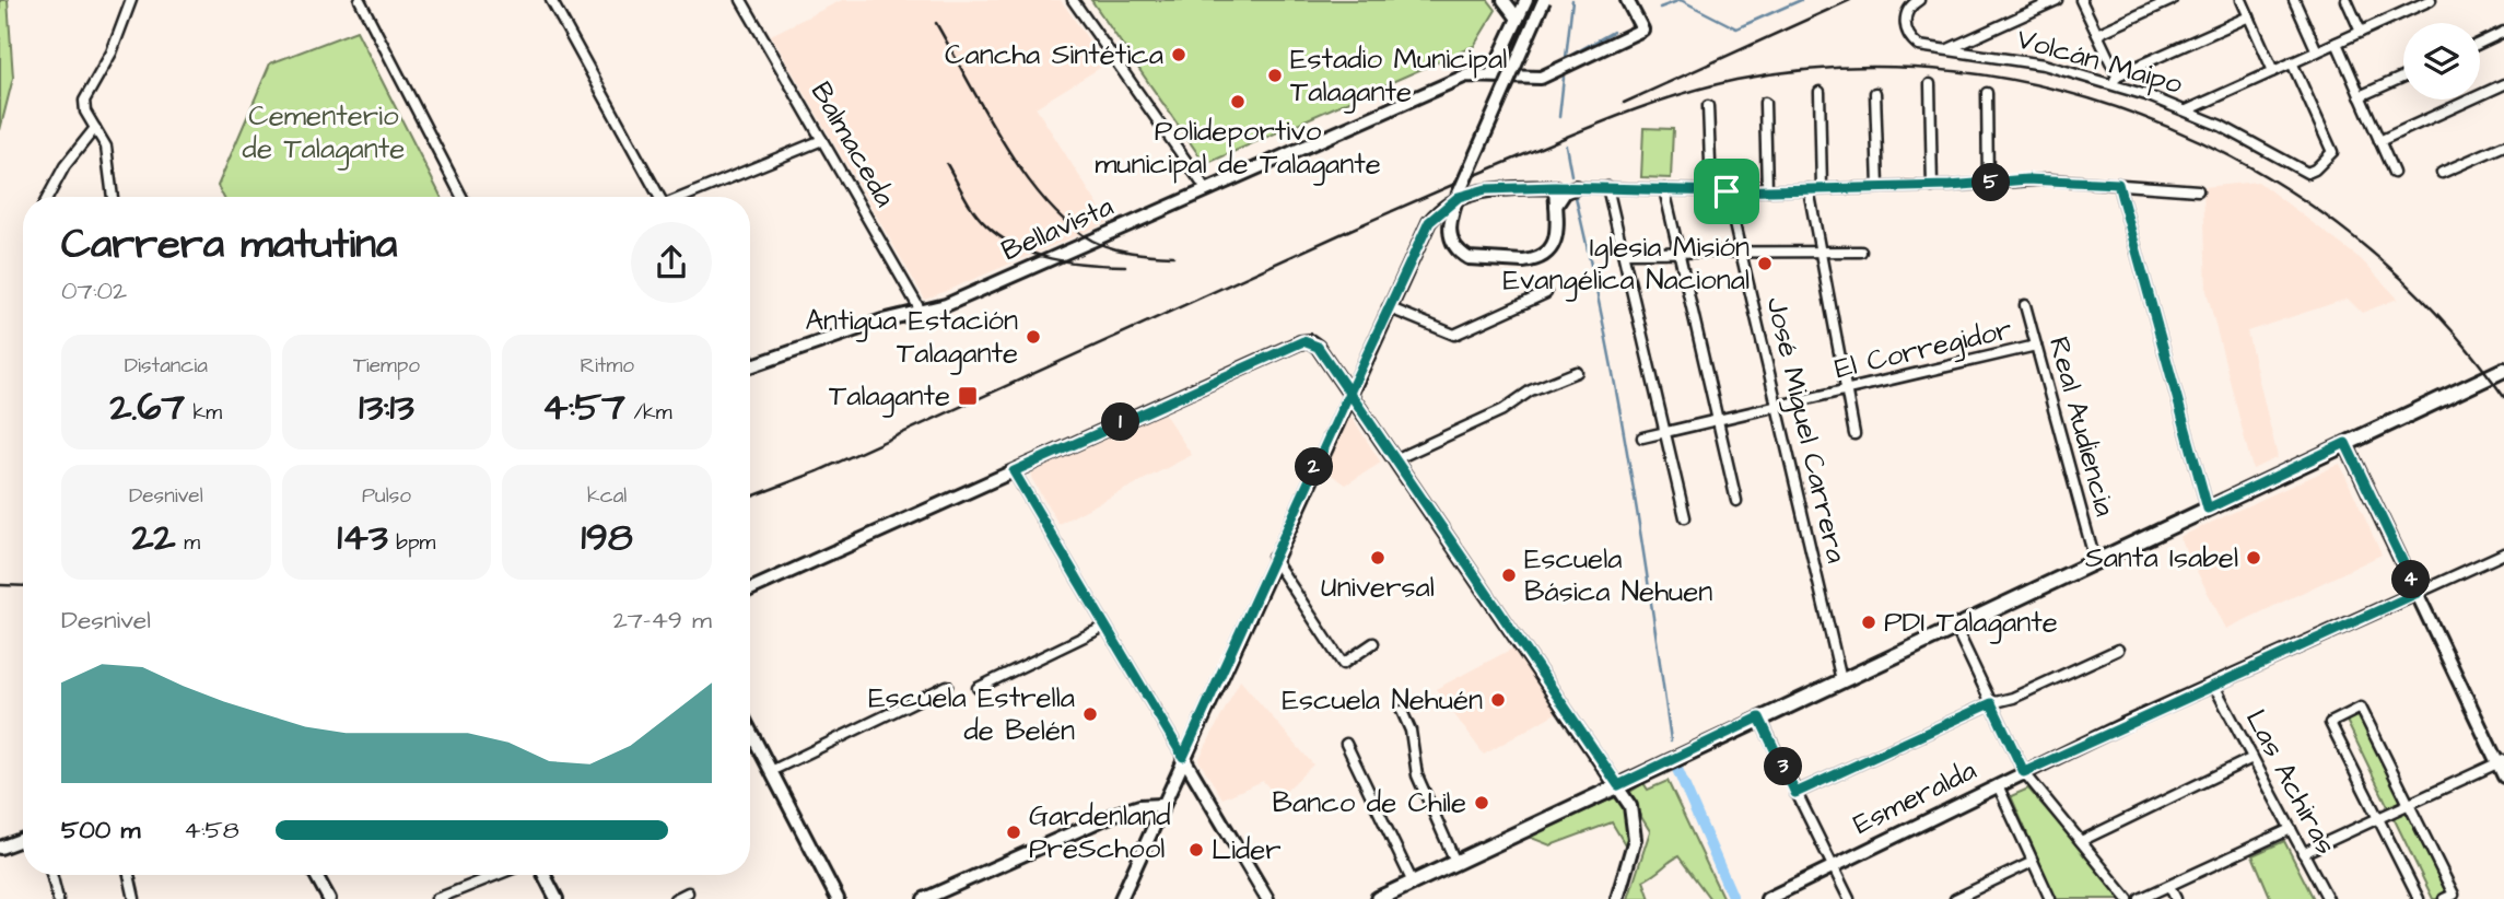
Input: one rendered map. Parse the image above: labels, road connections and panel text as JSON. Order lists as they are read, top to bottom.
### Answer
{
  "streets": {
    "street": [
      "Volcán Maipo",
      "Balmaceda",
      "Bellavista",
      "El Corregidor",
      "Real Audiencia",
      "José Miguel Carrera",
      "Las Achiras",
      "Esmeralda"
    ]
  },
  "crossings": [
    ["Balmaceda", "Bellavista"],
    ["El Corregidor", "Real Audiencia"],
    ["El Corregidor", "José Miguel Carrera"],
    ["Las Achiras", "Esmeralda"]
  ],
  "parks": ["Cementerio de Talagante"],
  "places": {
    "other": [
      "Cancha Sintética",
      "Estadio Municipal Talagante",
      "Polideportivo municipal de Talagante",
      "Iglesia Misión Evangélica Nacional",
      "Antigua Estación Talagante",
      "Universal",
      "Santa Isabel",
      "Escuela Básica Nehuen",
      "PDI Talagante",
      "Escuela Nehuén",
      "Escuela Estrella de Belén",
      "Banco de Chile",
      "Gardenland PreSchool",
      "Lider"
    ],
    "transit": ["Talagante"]
  },
  "page": {
    "pins": [
      "5",
      "1",
      "2",
      "4",
      "3"
    ],
    "heading": ["Carrera matutina", "07:02"],
    "stats": [
      ["Distancia", "2.67 km"],
      ["Tiempo", "13:13"],
      ["Ritmo", "4:57 /km"],
      ["Desnivel", "22 m"],
      ["Pulso", "143 bpm"],
      ["kcal", "198"]
    ],
    "chart": ["Desnivel", "27–49 m"],
    "list": [
      {
        "name": "500 m",
        "note": "4:58"
      }
    ]
  }
}
